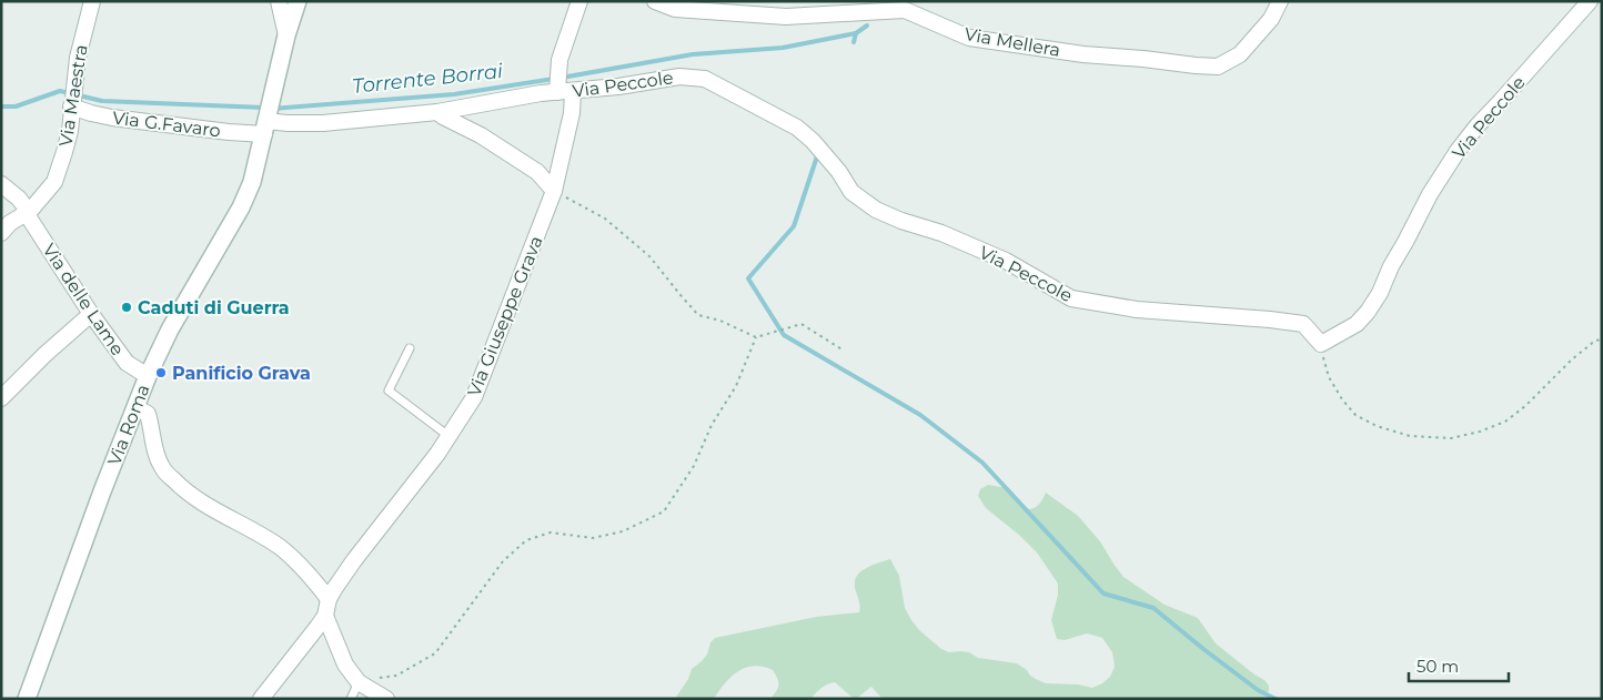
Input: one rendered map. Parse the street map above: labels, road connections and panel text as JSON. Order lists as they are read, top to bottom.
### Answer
{
  "streets": {
    "main road": ["Via Roma"],
    "street": [
      "Via Mellera",
      "Via Peccole",
      "Via Maestra",
      "Via G.Favaro",
      "Via delle Lame",
      "Via Giuseppe Grava"
    ]
  },
  "crossings": [
    ["Via Peccole", "Via G.Favaro"],
    ["Via Peccole", "Via Giuseppe Grava"],
    ["Via Peccole", "Via Roma"],
    ["Via Maestra", "Via G.Favaro"],
    ["Via Maestra", "Via delle Lame"],
    ["Via G.Favaro", "Via Roma"],
    ["Via delle Lame", "Via Roma"]
  ],
  "water": ["Torrente Borrai"],
  "places": ["Caduti di Guerra", "Panificio Grava"],
  "scale_bar": "50 m"
}
